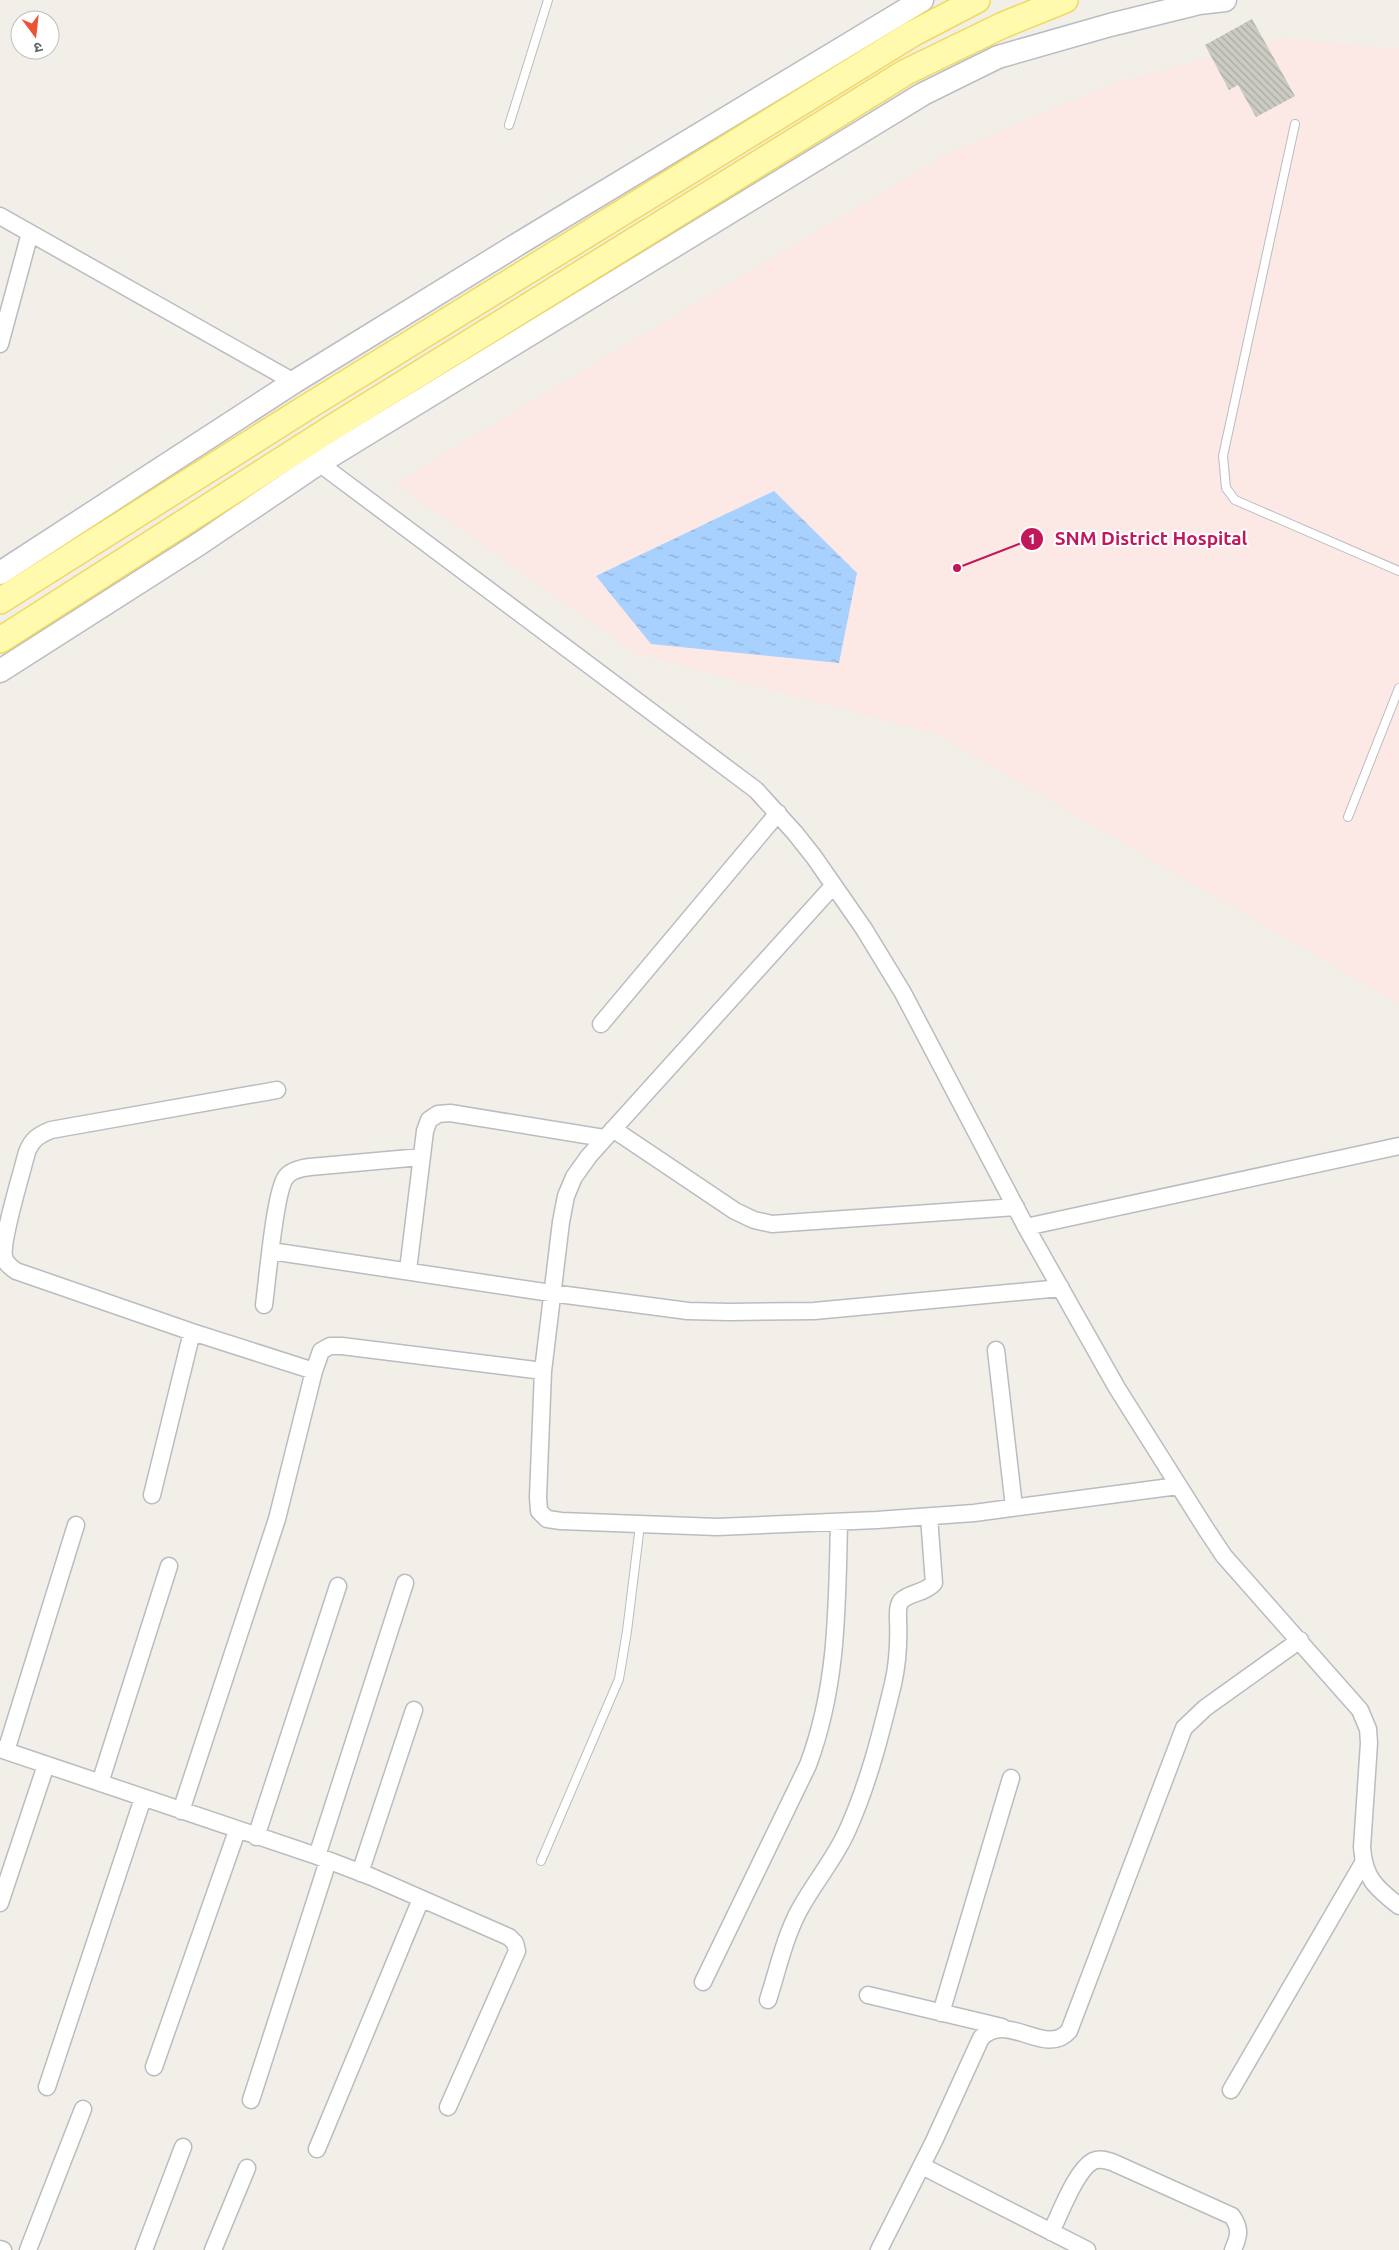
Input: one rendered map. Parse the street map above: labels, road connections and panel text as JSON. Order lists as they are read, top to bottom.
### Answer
{
  "places": ["SNM District Hospital"],
  "north": "bottom"
}
